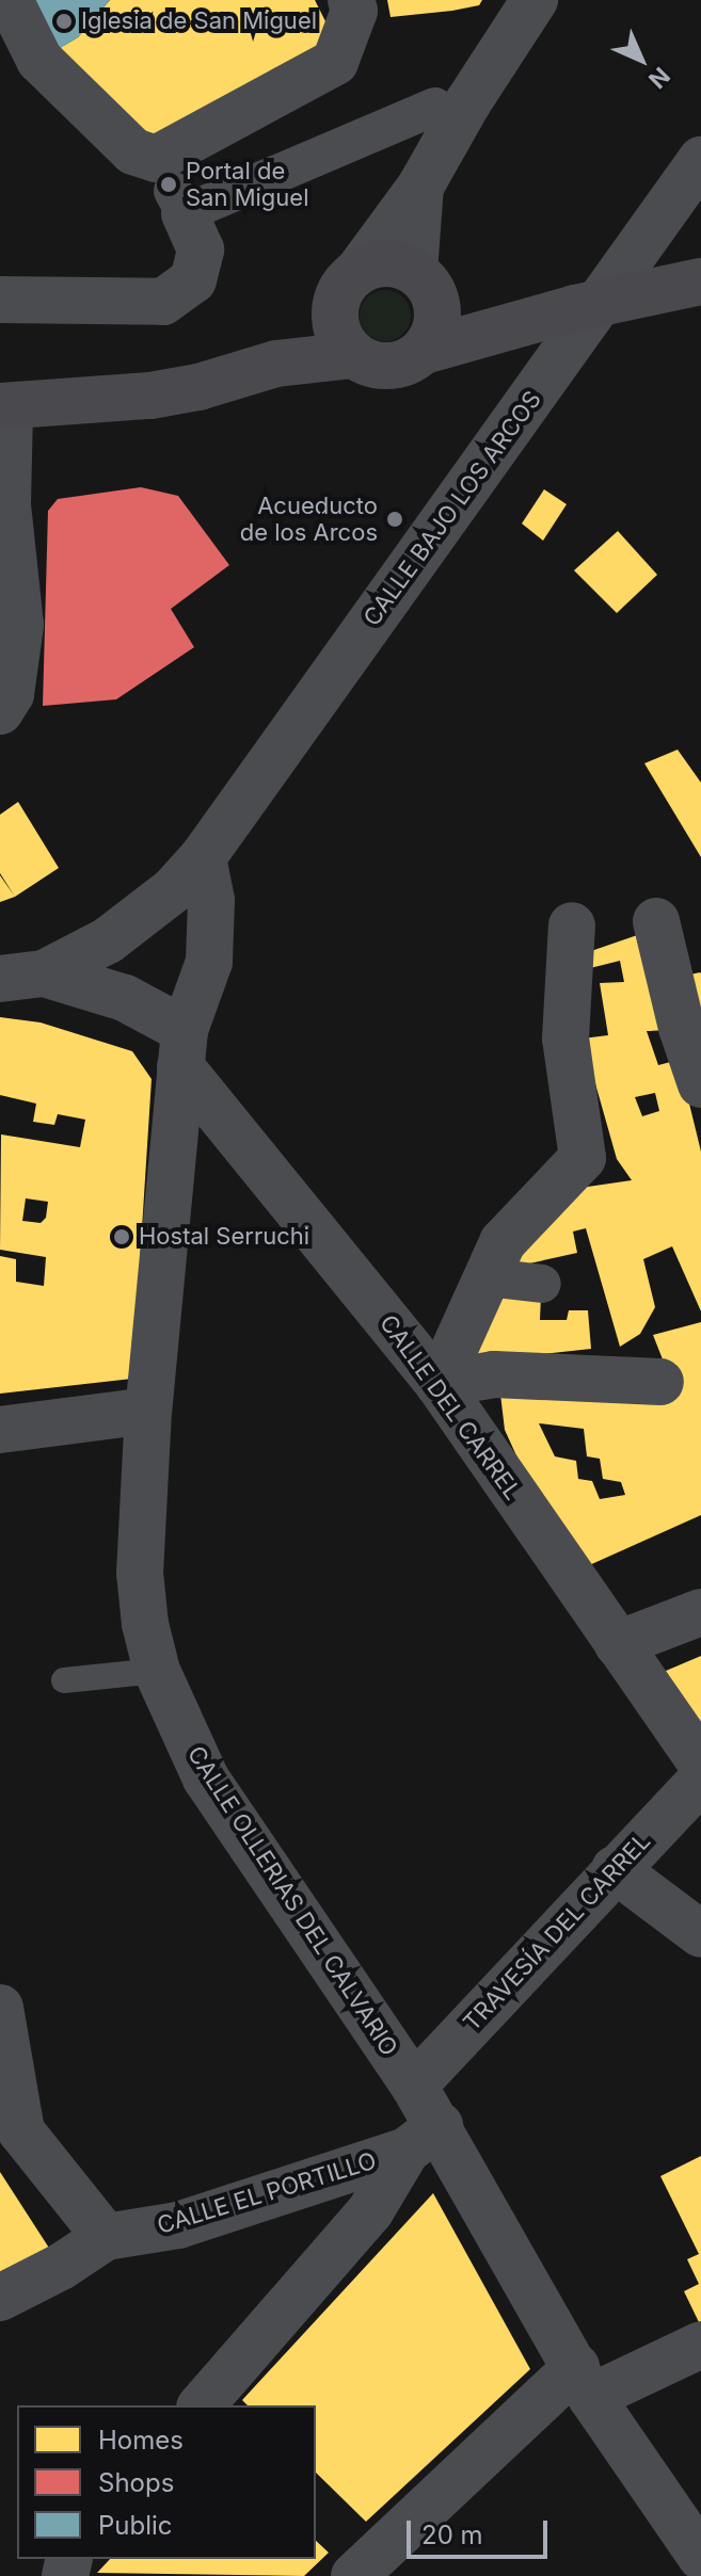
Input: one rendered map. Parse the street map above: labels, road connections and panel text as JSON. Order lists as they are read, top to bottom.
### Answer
{
  "streets": {
    "street": [
      "CALLE BAJO LOS ARCOS",
      "CALLE DEL CARREL",
      "CALLE OLLERIAS DEL CALVARIO",
      "TRAVESÍA DEL CARREL",
      "CALLE EL PORTILLO"
    ]
  },
  "crossings": [
    ["CALLE BAJO LOS ARCOS", "CALLE OLLERIAS DEL CALVARIO"],
    ["CALLE DEL CARREL", "CALLE OLLERIAS DEL CALVARIO"],
    ["CALLE OLLERIAS DEL CALVARIO", "TRAVESÍA DEL CARREL"],
    ["CALLE OLLERIAS DEL CALVARIO", "CALLE EL PORTILLO"]
  ],
  "places": [
    "Iglesia de San Miguel",
    "Portal de San Miguel",
    "Acueducto de los Arcos",
    "Hostal Serruchi"
  ],
  "legend": ["Homes", "Shops", "Public"],
  "scale_bar": "20 m",
  "north": "bottom right"
}
